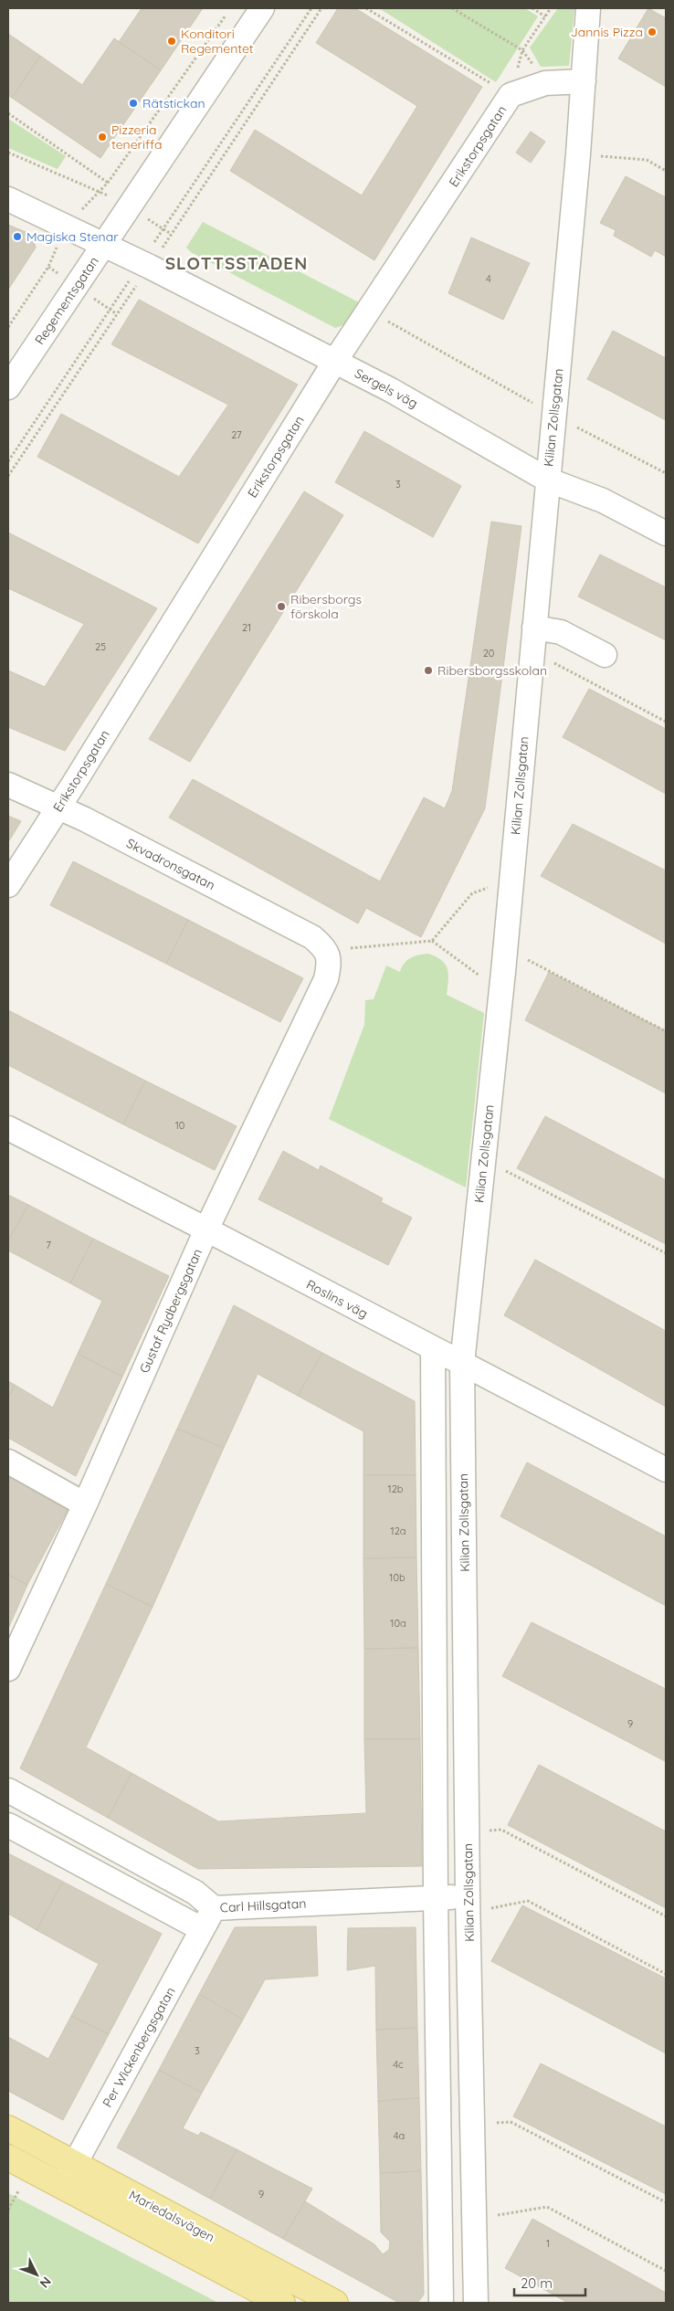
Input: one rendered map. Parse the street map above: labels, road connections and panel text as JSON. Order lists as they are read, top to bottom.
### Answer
{
  "streets": {
    "main road": ["Mariedalsvägen"],
    "street": [
      "Erikstorpsgatan",
      "Regementsgatan",
      "Sergels väg",
      "Kilian Zollsgatan",
      "Skvadronsgatan",
      "Roslins väg",
      "Gustaf Rydbergsgatan",
      "Carl Hillsgatan",
      "Per Wickenbergsgatan"
    ]
  },
  "crossings": [
    ["Erikstorpsgatan", "Sergels väg"],
    ["Erikstorpsgatan", "Kilian Zollsgatan"],
    ["Erikstorpsgatan", "Skvadronsgatan"],
    ["Regementsgatan", "Sergels väg"],
    ["Sergels väg", "Kilian Zollsgatan"],
    ["Kilian Zollsgatan", "Roslins väg"],
    ["Kilian Zollsgatan", "Carl Hillsgatan"],
    ["Skvadronsgatan", "Gustaf Rydbergsgatan"],
    ["Roslins väg", "Gustaf Rydbergsgatan"],
    ["Carl Hillsgatan", "Per Wickenbergsgatan"],
    ["Per Wickenbergsgatan", "Mariedalsvägen"]
  ],
  "districts": ["SLOTTSSTADEN"],
  "places": [
    "Jannis Pizza",
    "Konditori Regementet",
    "Rätstickan",
    "Pizzeria teneriffa",
    "Magiska Stenar",
    "Ribersborgs förskola",
    "Ribersborgsskolan"
  ],
  "house_numbers": [
    "4",
    "27",
    "3",
    "21",
    "25",
    "20",
    "10",
    "7",
    "12b",
    "12a",
    "10b",
    "10a",
    "9",
    "3",
    "4c",
    "4a",
    "9",
    "1"
  ],
  "scale_bar": "20 m",
  "north": "bottom right"
}
